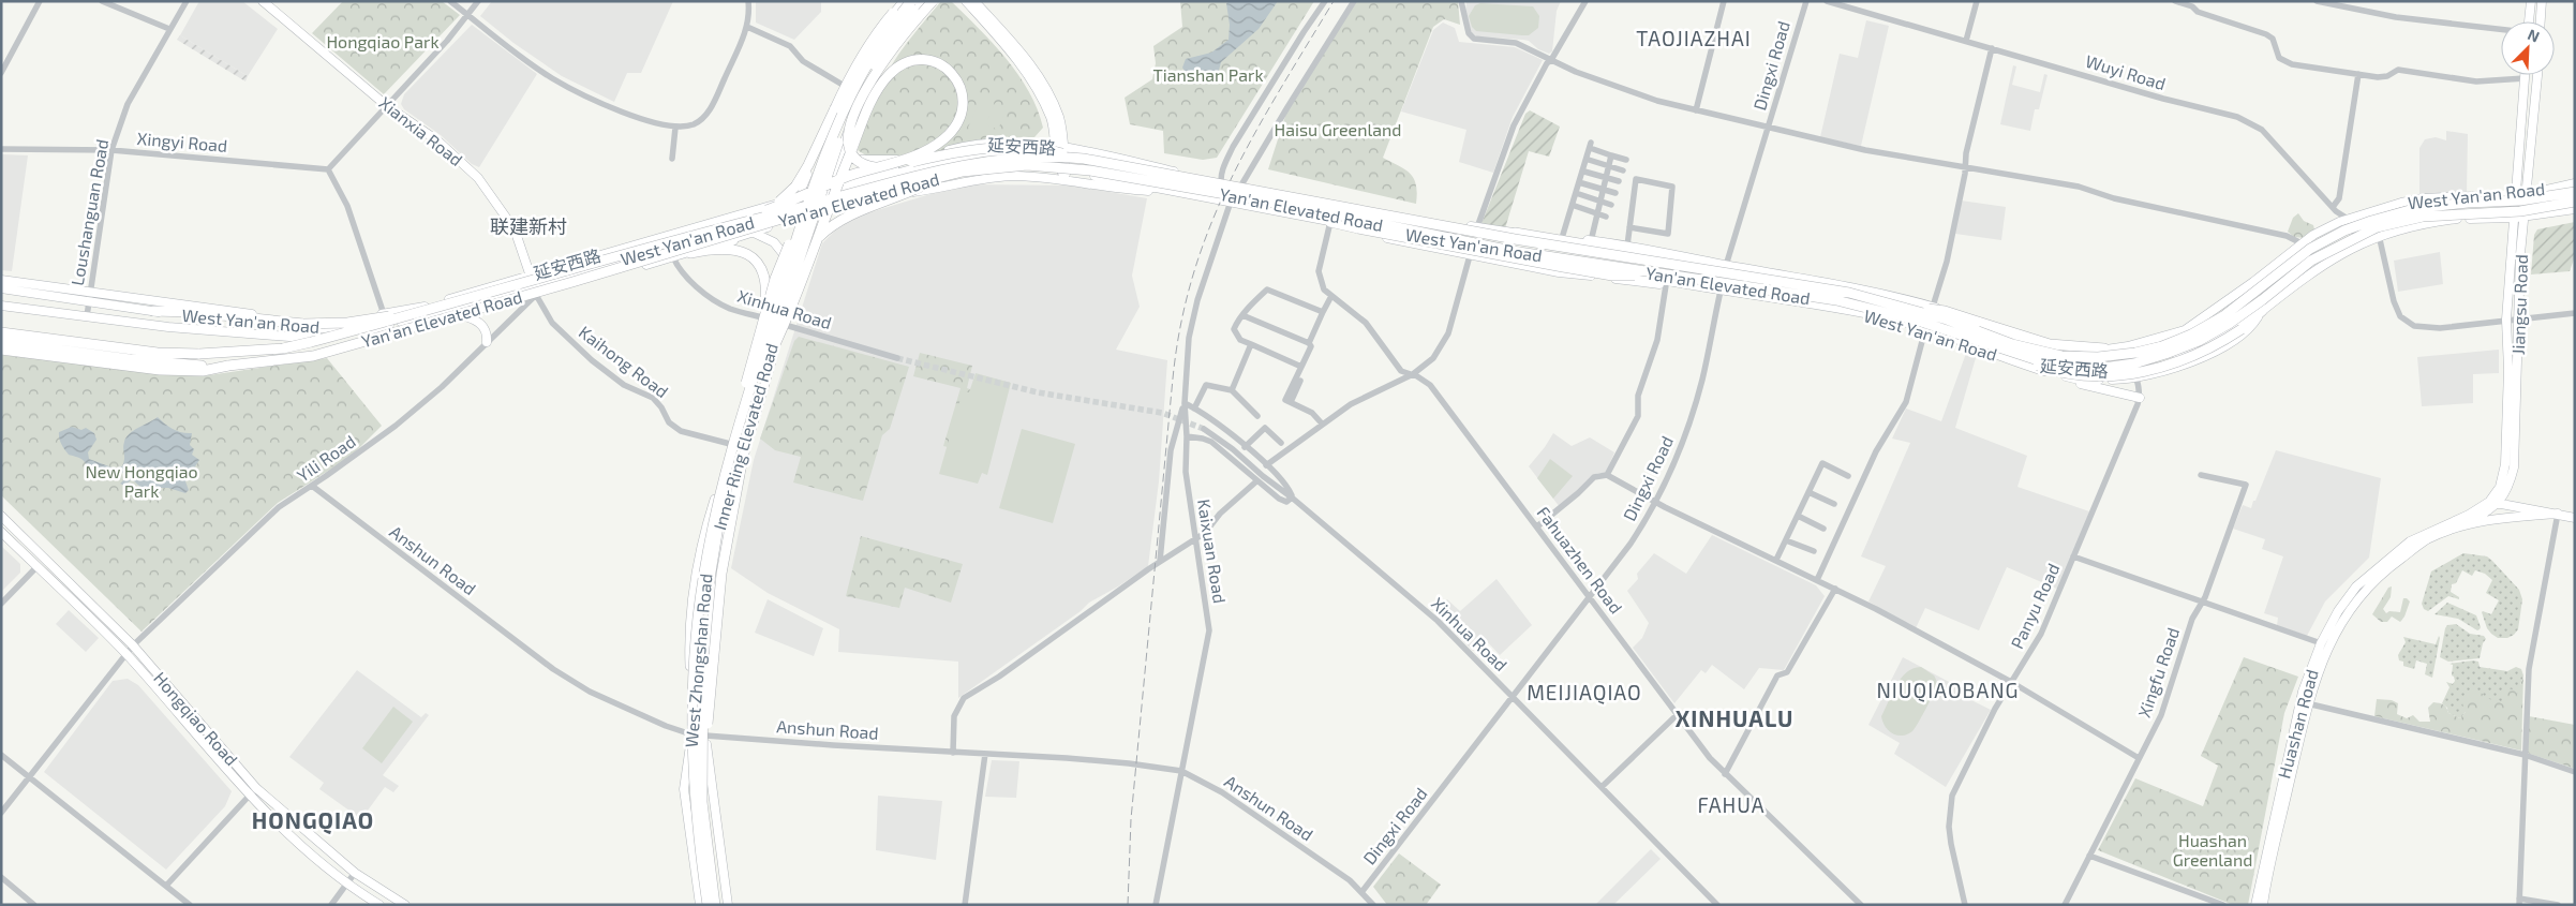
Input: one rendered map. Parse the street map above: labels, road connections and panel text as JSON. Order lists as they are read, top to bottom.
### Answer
{
  "streets": {
    "highway": ["Yan'an Elevated Road", "Inner Ring Elevated Road"],
    "main road": [
      "Xianxia Road",
      "延安西路",
      "West Yan'an Road",
      "Jiangsu Road",
      "West Zhongshan Road",
      "Hongqiao Road",
      "Huashan Road"
    ],
    "street": [
      "Dingxi Road",
      "Wuyi Road",
      "Xingyi Road",
      "Loushanguan Road",
      "Xinhua Road",
      "Kaihong Road",
      "Yili Road",
      "Kaixuan Road",
      "Anshun Road",
      "Fahuazhen Road",
      "Panyu Road",
      "Xingfu Road"
    ]
  },
  "crossings": [
    ["Dingxi Road", "West Yan'an Road"],
    ["Dingxi Road", "Xinhua Road"],
    ["Dingxi Road", "Anshun Road"],
    ["Dingxi Road", "Fahuazhen Road"],
    ["Wuyi Road", "West Yan'an Road"],
    ["Xianxia Road", "延安西路"],
    ["Xianxia Road", "West Yan'an Road"],
    ["Xianxia Road", "Kaihong Road"],
    ["Xianxia Road", "Yili Road"],
    ["Xingyi Road", "Loushanguan Road"],
    ["延安西路", "West Yan'an Road"],
    ["延安西路", "Yan'an Elevated Road"],
    ["延安西路", "Loushanguan Road"],
    ["延安西路", "Xinhua Road"],
    ["延安西路", "Panyu Road"],
    ["延安西路", "West Zhongshan Road"],
    ["West Yan'an Road", "Yan'an Elevated Road"],
    ["West Yan'an Road", "Loushanguan Road"],
    ["West Yan'an Road", "Jiangsu Road"],
    ["West Yan'an Road", "Xinhua Road"],
    ["West Yan'an Road", "Kaihong Road"],
    ["West Yan'an Road", "Yili Road"],
    ["West Yan'an Road", "Kaixuan Road"],
    ["West Yan'an Road", "Fahuazhen Road"],
    ["West Yan'an Road", "Panyu Road"],
    ["West Yan'an Road", "West Zhongshan Road"],
    ["Jiangsu Road", "Huashan Road"],
    ["Xinhua Road", "West Zhongshan Road"],
    ["Kaihong Road", "Yili Road"],
    ["Kaihong Road", "West Zhongshan Road"],
    ["Yili Road", "Anshun Road"],
    ["Yili Road", "Hongqiao Road"],
    ["Kaixuan Road", "Anshun Road"],
    ["Anshun Road", "West Zhongshan Road"]
  ],
  "districts": [
    "TAOJIAZHAI",
    "联建新村",
    "NIUQIAOBANG",
    "MEIJIAQIAO",
    "XINHUALU",
    "FAHUA",
    "HONGQIAO"
  ],
  "parks": [
    "Hongqiao Park",
    "Tianshan Park",
    "Haisu Greenland",
    "New Hongqiao Park",
    "Huashan Greenland"
  ],
  "north": "top right"
}
